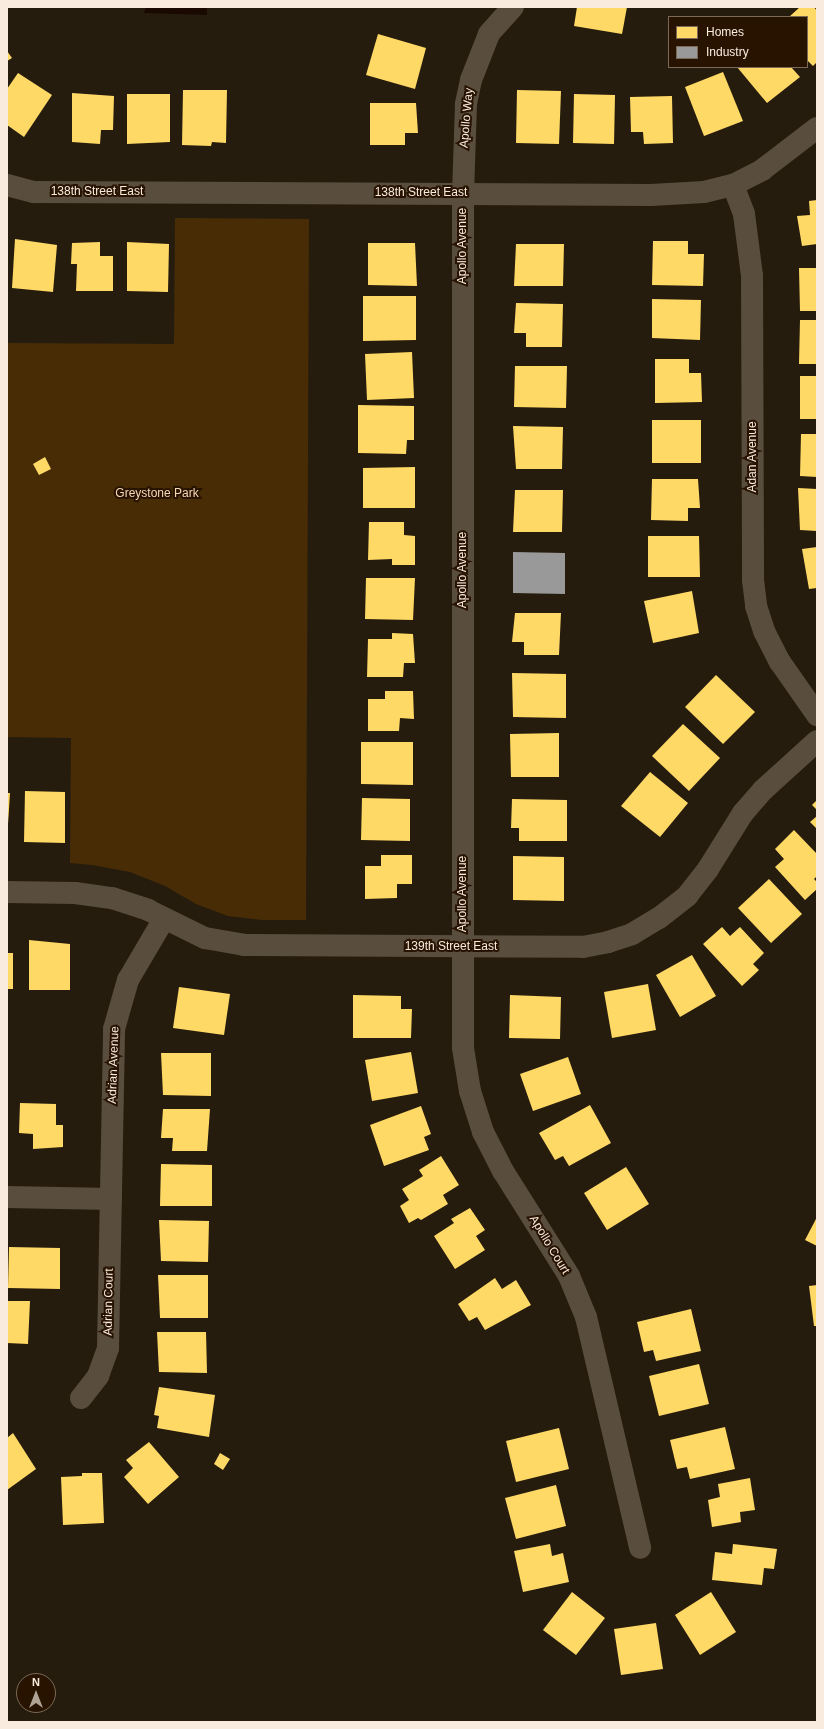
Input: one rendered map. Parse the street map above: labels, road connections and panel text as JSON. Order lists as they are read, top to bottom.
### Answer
{
  "streets": {
    "street": [
      "Apollo Way",
      "138th Street East",
      "Apollo Avenue",
      "Adan Avenue",
      "139th Street East",
      "Adrian Avenue",
      "Apollo Court",
      "Adrian Court"
    ]
  },
  "crossings": [
    ["Apollo Way", "138th Street East"],
    ["Apollo Way", "Apollo Avenue"],
    ["138th Street East", "Apollo Avenue"],
    ["138th Street East", "Adan Avenue"],
    ["Apollo Avenue", "139th Street East"],
    ["Apollo Avenue", "Apollo Court"],
    ["139th Street East", "Adrian Avenue"],
    ["139th Street East", "Apollo Court"],
    ["Adrian Avenue", "Adrian Court"]
  ],
  "parks": ["Greystone Park"],
  "legend": ["Homes", "Industry"],
  "north": "top"
}
